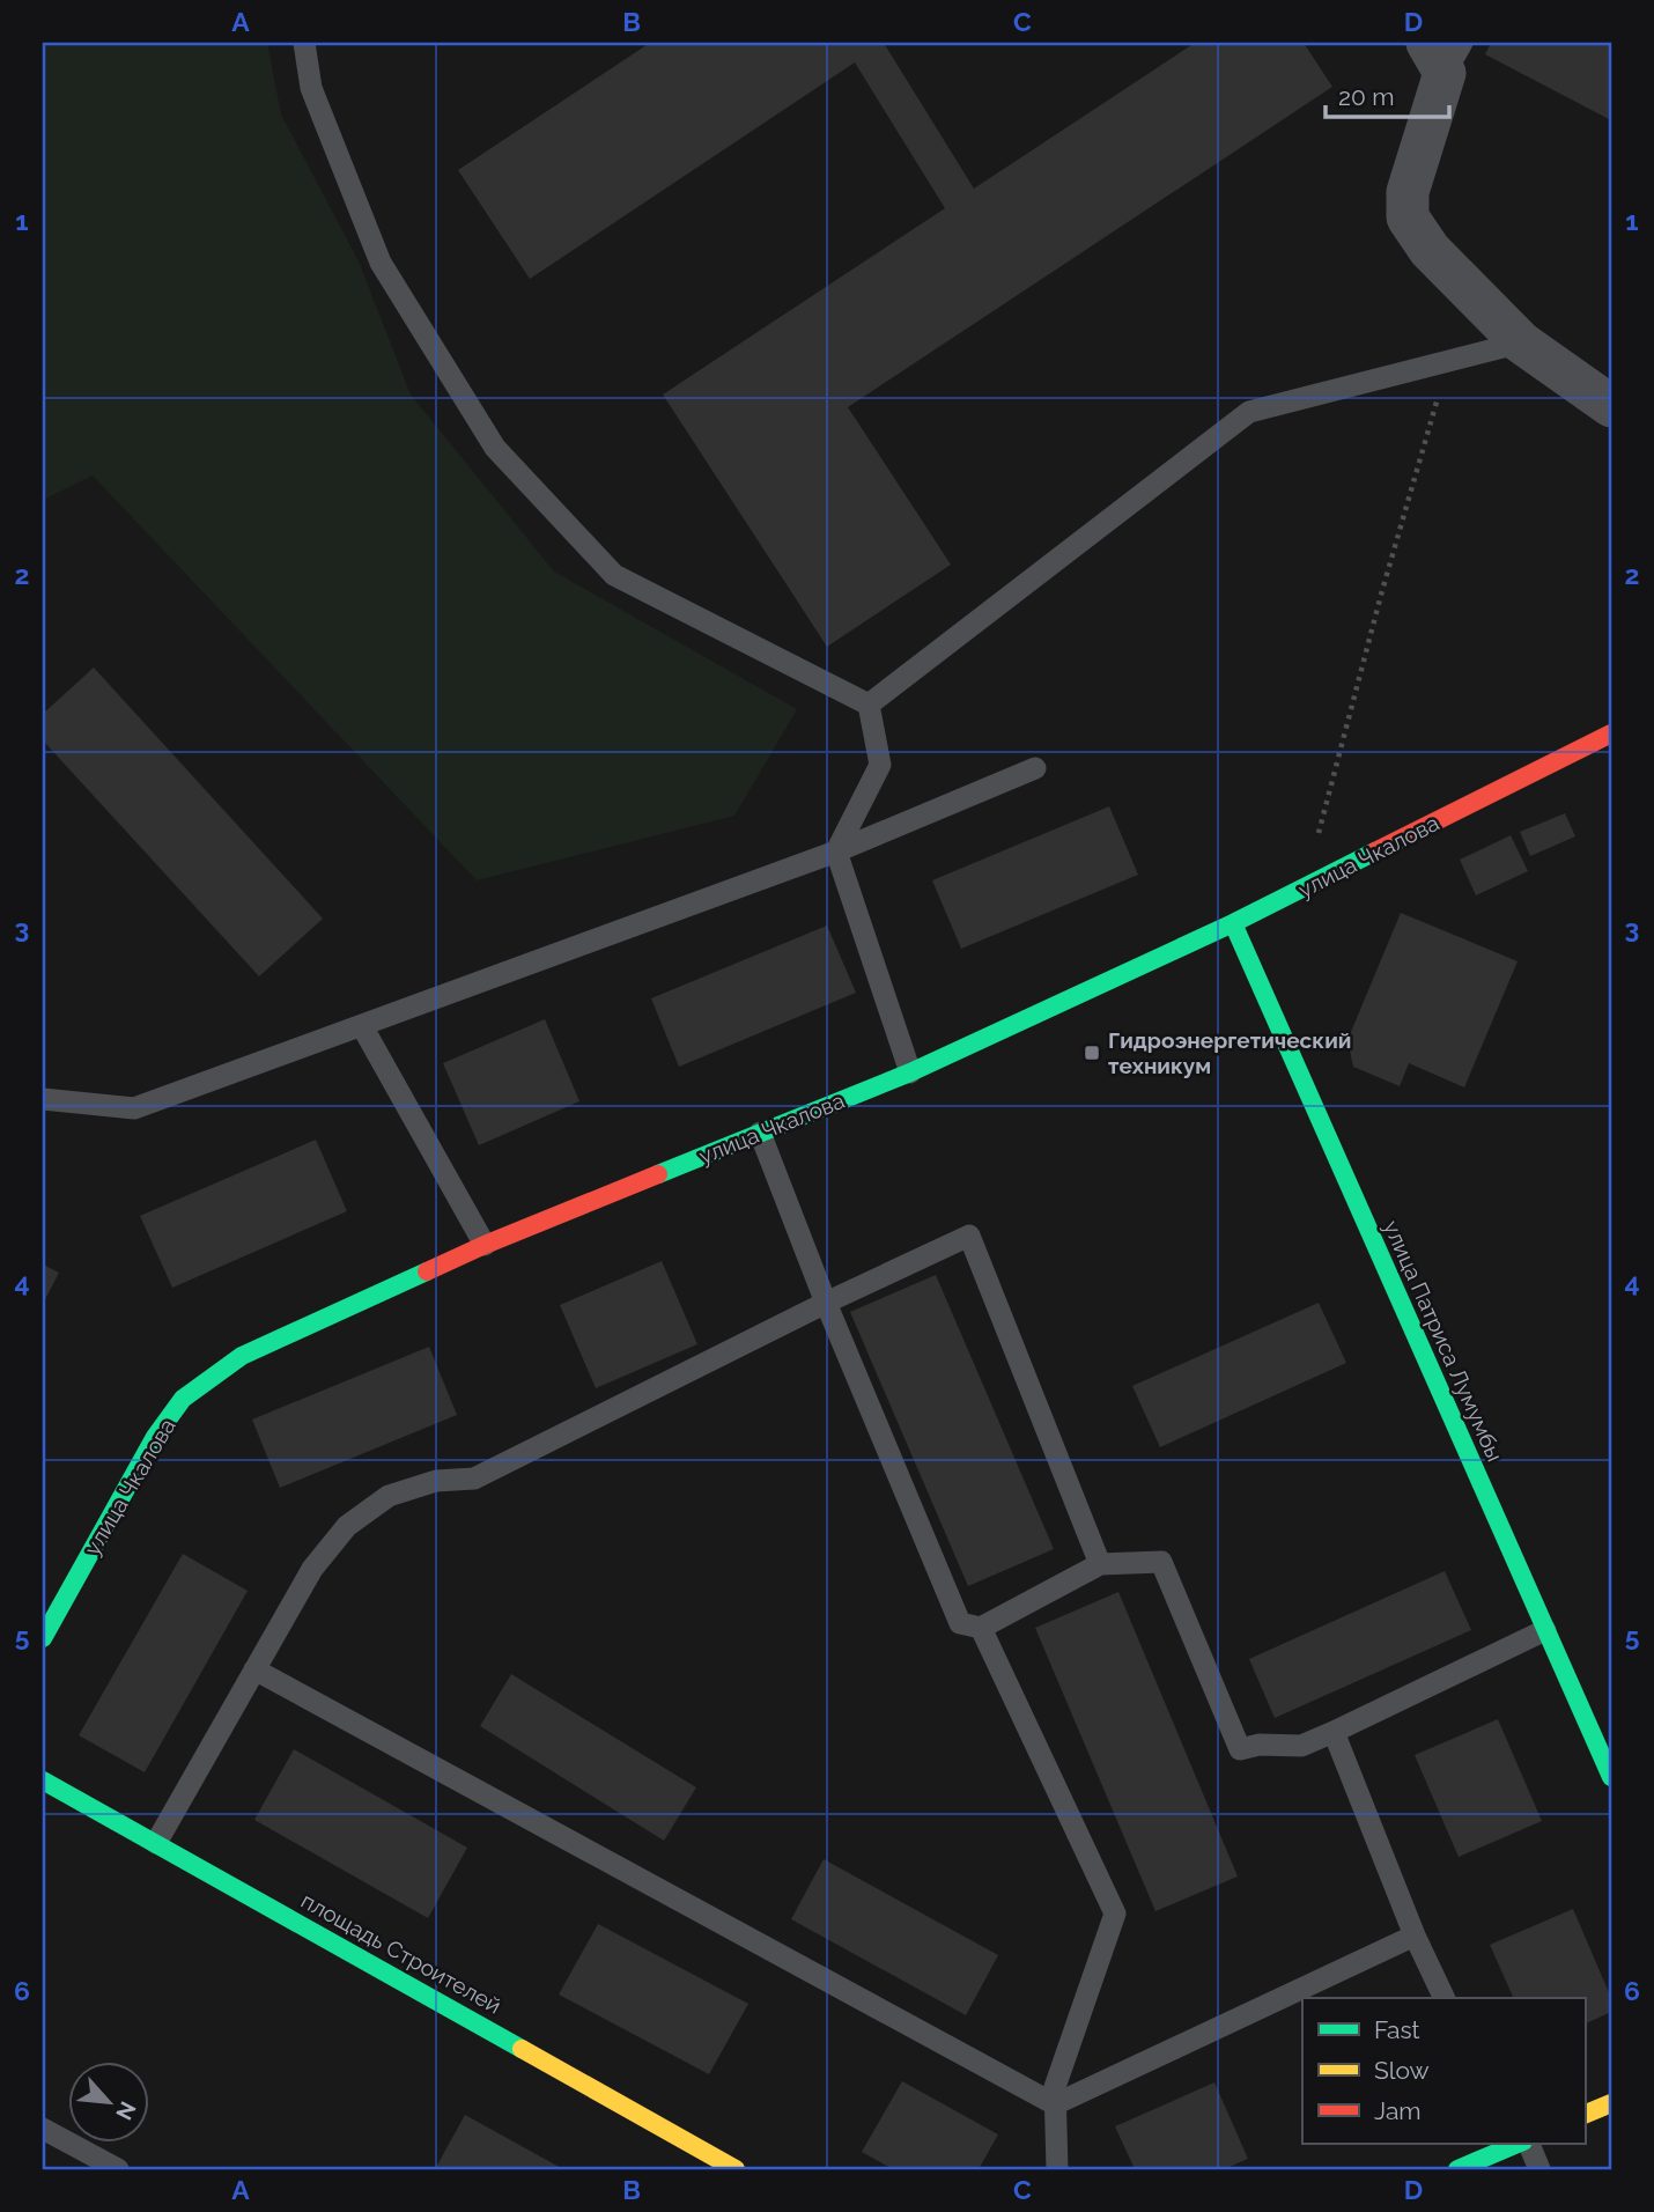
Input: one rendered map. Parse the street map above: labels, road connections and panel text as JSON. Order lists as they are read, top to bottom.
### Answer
{
  "streets": {
    "main road": ["улица Чкалова", "улица Патриса Лумумбы", "площадь Строителей"]
  },
  "crossings": [
    ["улица Чкалова", "улица Патриса Лумумбы"]
  ],
  "places": {
    "transit": ["Гидроэнергетический техникум"]
  },
  "legend": ["Fast", "Slow", "Jam"],
  "scale_bar": "20 m",
  "north": "bottom right",
  "grid": {
    "columns": [
      "A",
      "B",
      "C",
      "D"
    ],
    "rows": [
      "1",
      "2",
      "3",
      "4",
      "5",
      "6"
    ]
  }
}
